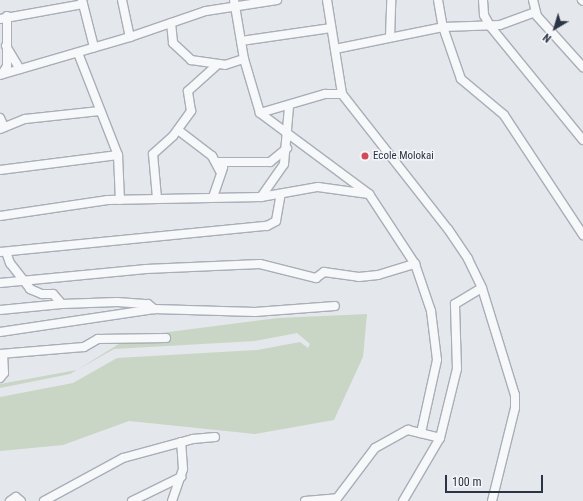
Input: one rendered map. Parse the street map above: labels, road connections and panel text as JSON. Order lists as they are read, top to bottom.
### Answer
{
  "places": ["Ecole Molokai"],
  "scale_bar": "100 m",
  "north": "bottom left"
}
